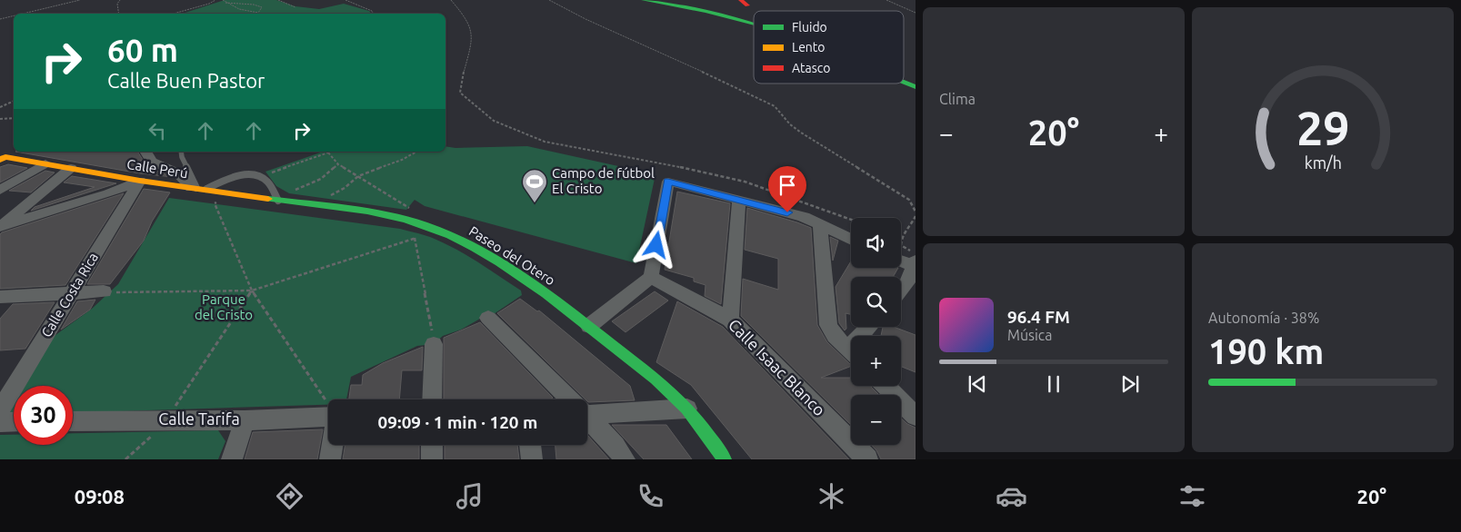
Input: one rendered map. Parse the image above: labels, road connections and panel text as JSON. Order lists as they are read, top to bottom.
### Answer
{
  "streets": {
    "main road": ["Calle Perú", "Paseo del Otero"],
    "street": ["Calle Costa Rica", "Calle Isaac Blanco", "Calle Tarifa"]
  },
  "crossings": [
    ["Calle Perú", "Paseo del Otero"],
    ["Calle Perú", "Calle Costa Rica"]
  ],
  "parks": ["Parque del Cristo"],
  "places": {
    "sports": ["Campo de fútbol El Cristo"]
  },
  "legend": ["Fluido", "Lento", "Atasco"],
  "page": {
    "tile": [
      "Clima",
      ["Autonomía · 38%", "190 km"]
    ],
    "turn": ["60 m", "Calle Buen Pastor"],
    "heat": ["−", "20°", "+"],
    "map_buttons": ["+", "−"],
    "song": ["96.4 FM", "Música"],
    "limit": "30",
    "trip": "09:09 · 1 min · 120 m",
    "tabs": ["09:08", "20°"],
    "gauge": ["29", "km/h"]
  }
}
